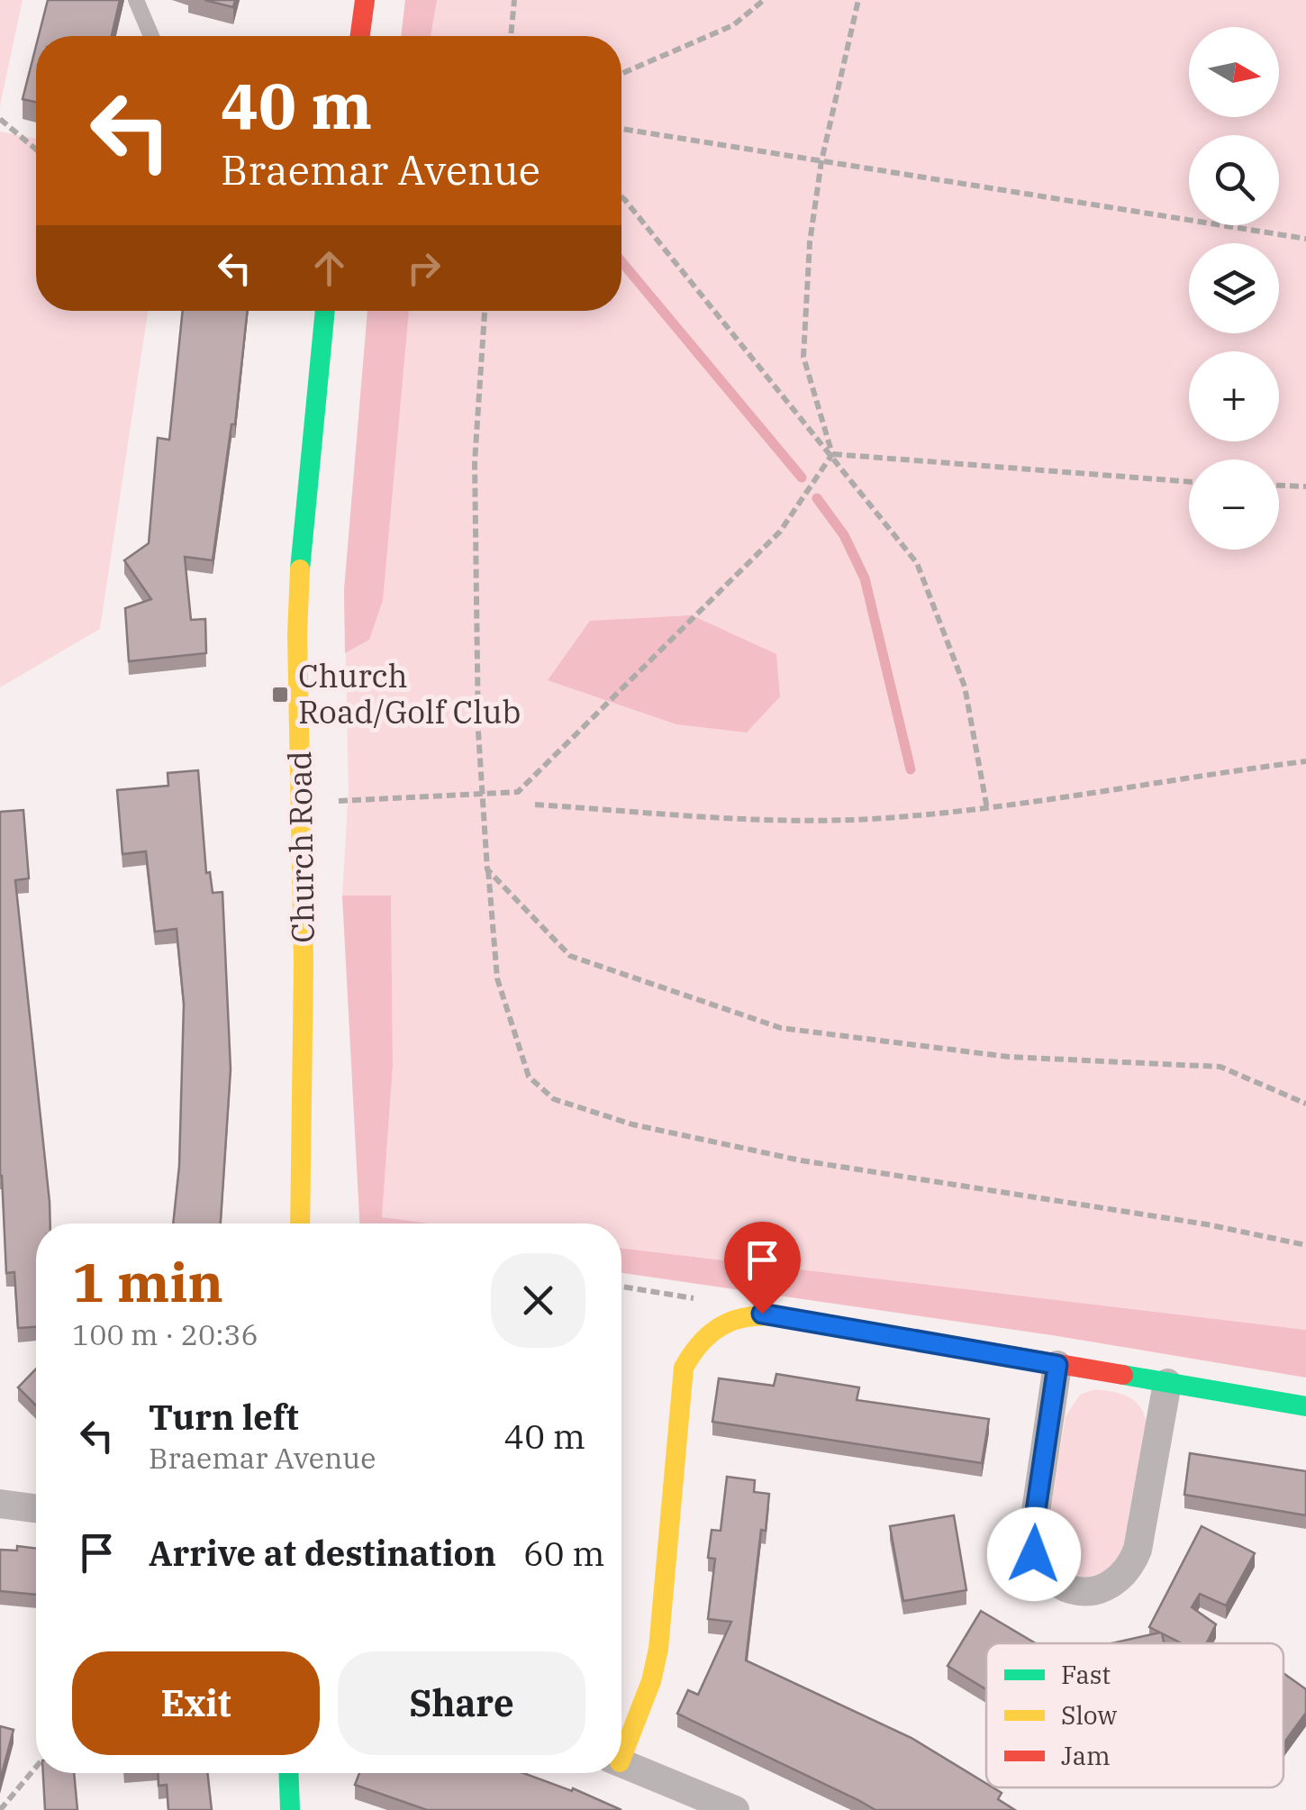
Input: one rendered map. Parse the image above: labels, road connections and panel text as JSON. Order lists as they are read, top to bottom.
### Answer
{
  "streets": {
    "street": ["Church Road"]
  },
  "places": {
    "transit": ["Church Road/Golf Club"]
  },
  "legend": ["Fast", "Slow", "Jam"],
  "north": "right",
  "page": {
    "map_buttons": ["+", "−"],
    "turn": ["40 m", "Braemar Avenue"],
    "heading": ["1 min", "100 m · 20:36"],
    "list": [
      {
        "name": "Turn left",
        "note": "Braemar Avenue",
        "value": "40 m"
      },
      {
        "name": "Arrive at destination",
        "value": "60 m"
      }
    ],
    "buttons": ["Exit", "Share"]
  }
}
